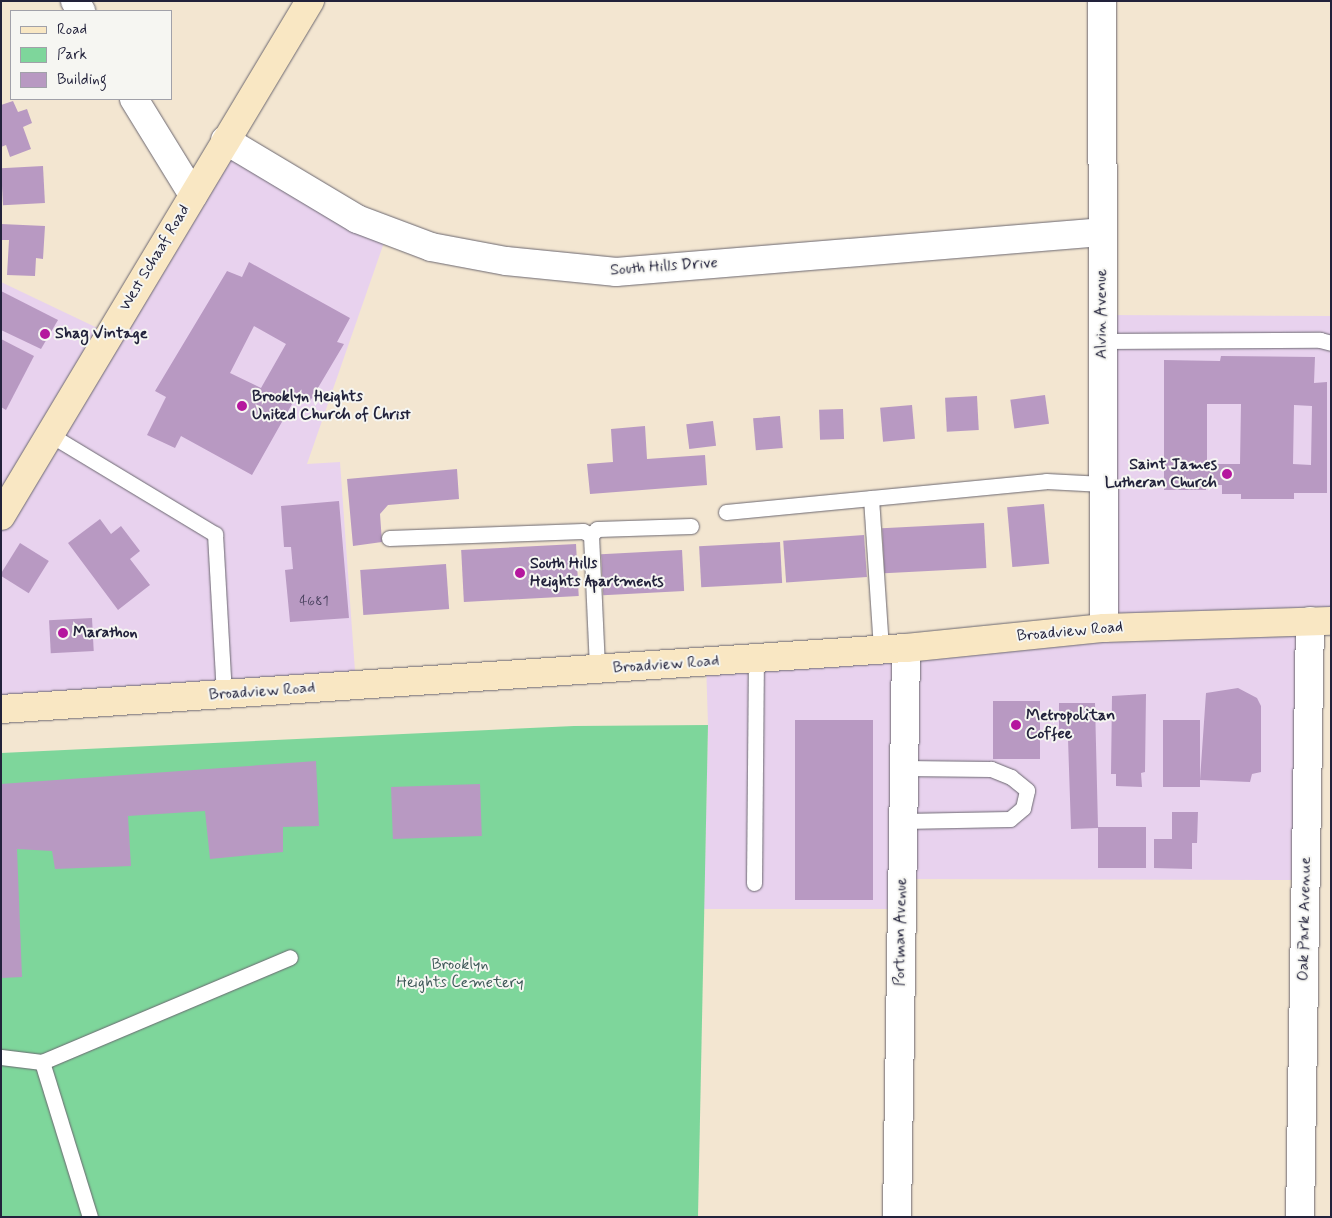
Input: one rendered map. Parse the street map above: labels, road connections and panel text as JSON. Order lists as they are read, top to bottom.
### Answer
{
  "streets": {
    "main road": ["West Schaaf Road", "Broadview Road"],
    "street": [
      "South Hills Drive",
      "Alvin Avenue",
      "Oak Park Avenue",
      "Portman Avenue"
    ]
  },
  "crossings": [
    ["West Schaaf Road", "South Hills Drive"],
    ["South Hills Drive", "Alvin Avenue"],
    ["Alvin Avenue", "Broadview Road"],
    ["Broadview Road", "Oak Park Avenue"],
    ["Broadview Road", "Portman Avenue"]
  ],
  "parks": ["Brooklyn Heights Cemetery"],
  "places": [
    "Shag Vintage",
    "Brooklyn Heights United Church of Christ",
    "Saint James Lutheran Church",
    "South Hills Heights Apartments",
    "Marathon",
    "Metropolitan Coffee"
  ],
  "house_numbers": ["4681"],
  "legend": ["Road", "Park", "Building"]
}
